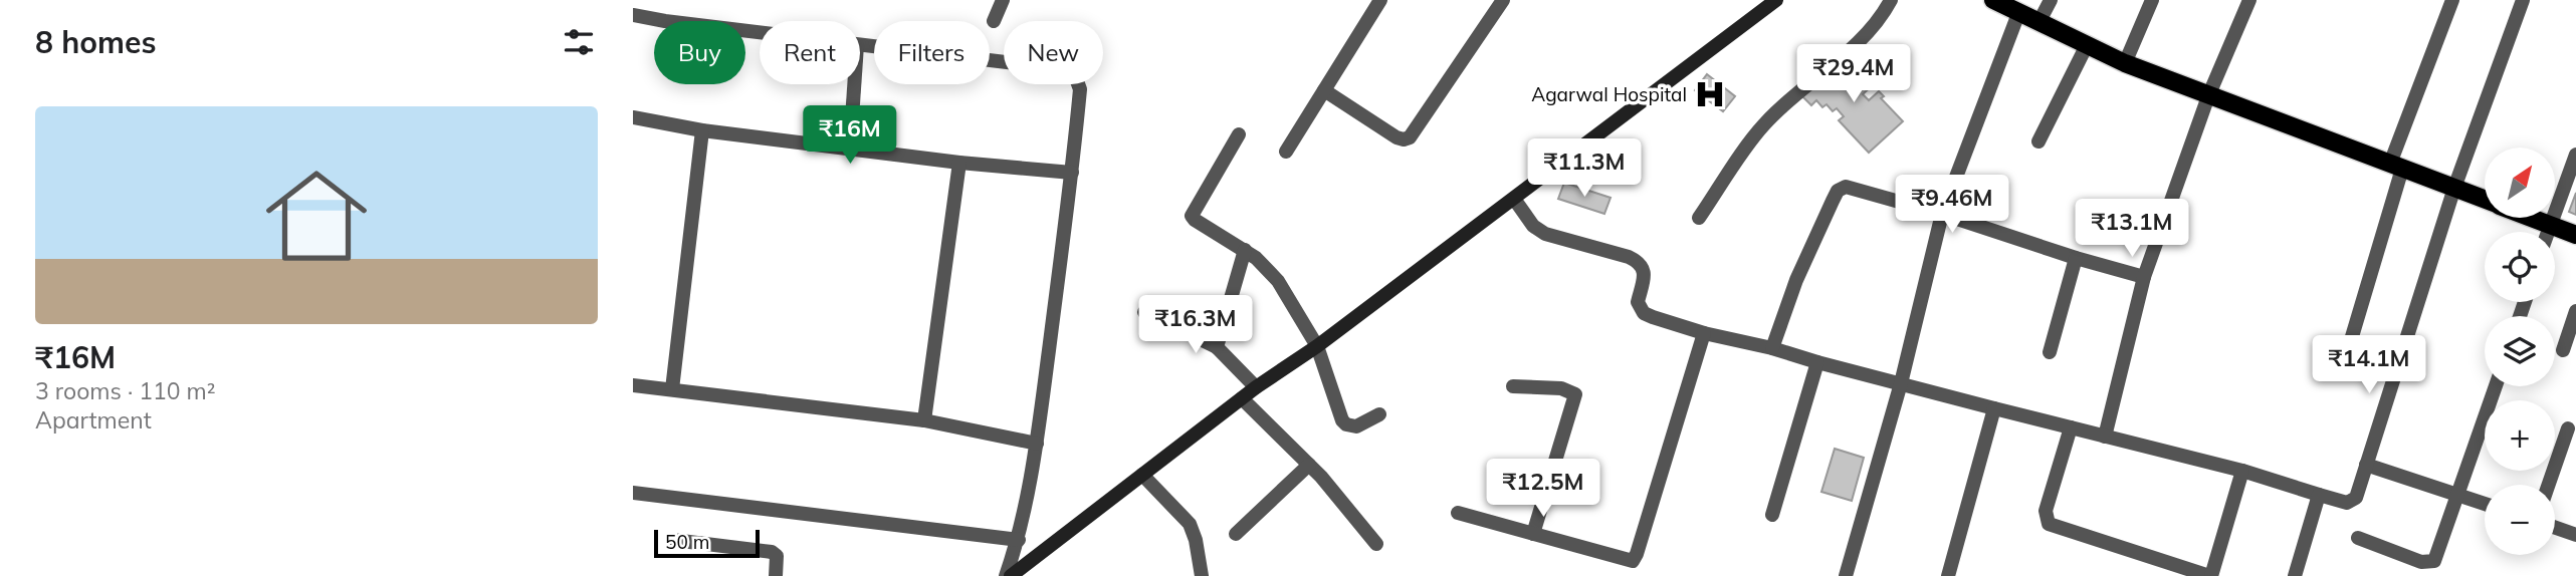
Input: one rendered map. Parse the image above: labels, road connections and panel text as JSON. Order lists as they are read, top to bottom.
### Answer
{
  "places": {
    "hospital": ["Agarwal Hospital"]
  },
  "scale_bar": "50 m",
  "north": "top right",
  "page": {
    "heading": "8 homes",
    "chip": [
      "Buy",
      "Rent",
      "Filters",
      "New"
    ],
    "price": [
      "₹29.4M",
      "₹16M",
      "₹11.3M",
      "₹9.46M",
      "₹13.1M",
      "₹16.3M",
      "₹14.1M",
      "₹12.5M"
    ],
    "list": [
      {
        "name": "₹16M",
        "note": "3 rooms · 110 m² · Apartment"
      }
    ],
    "map_buttons": ["+", "−"],
    "scale": "50 m"
  }
}
